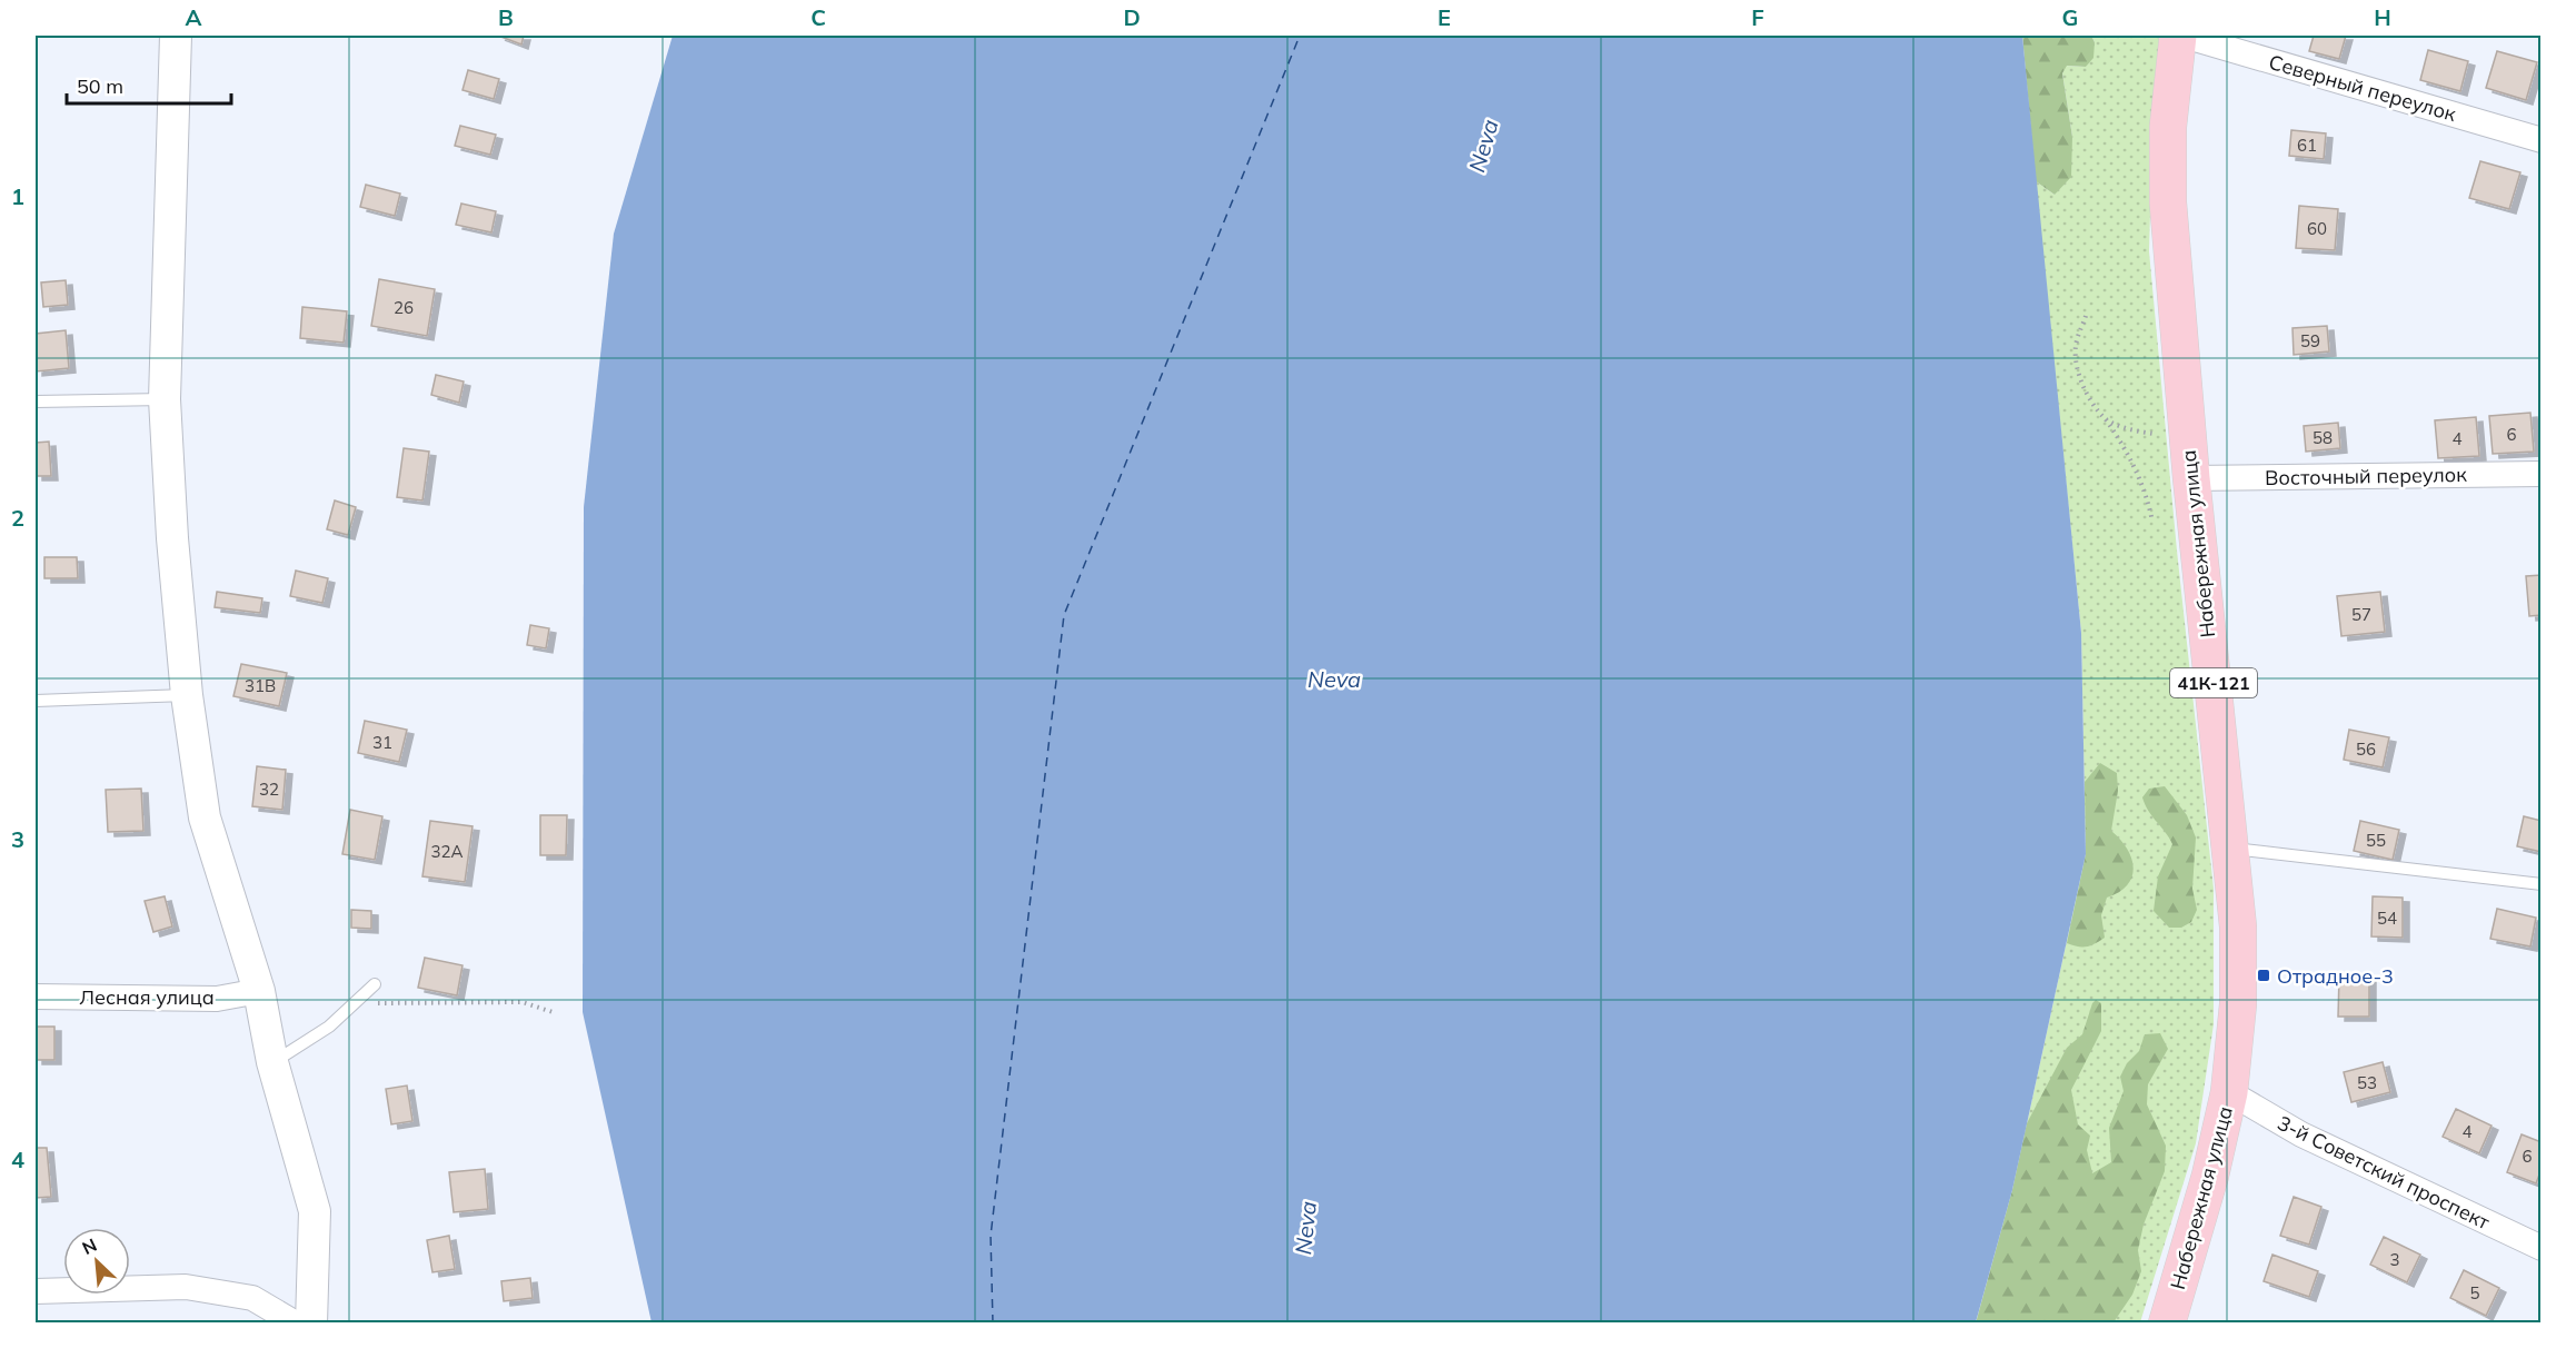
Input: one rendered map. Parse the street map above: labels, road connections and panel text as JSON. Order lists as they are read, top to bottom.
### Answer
{
  "streets": {
    "main road": ["Набережная улица", "41К-121"],
    "street": [
      "Северный переулок",
      "Восточный переулок",
      "Лесная улица",
      "3-й Советский проспект"
    ]
  },
  "crossings": [
    ["Восточный переулок", "Набережная улица"],
    ["Набережная улица", "3-й Советский проспект"]
  ],
  "water": ["Neva"],
  "places": {
    "transit": ["Отрадное-3"]
  },
  "house_numbers": [
    "61",
    "60",
    "26",
    "59",
    "6",
    "58",
    "4",
    "57",
    "31В",
    "31",
    "56",
    "32",
    "55",
    "32А",
    "54",
    "53",
    "4",
    "6",
    "3",
    "5"
  ],
  "scale_bar": "50 m",
  "north": "top left",
  "grid": {
    "columns": [
      "A",
      "B",
      "C",
      "D",
      "E",
      "F",
      "G",
      "H"
    ],
    "rows": [
      "1",
      "2",
      "3",
      "4"
    ]
  }
}
